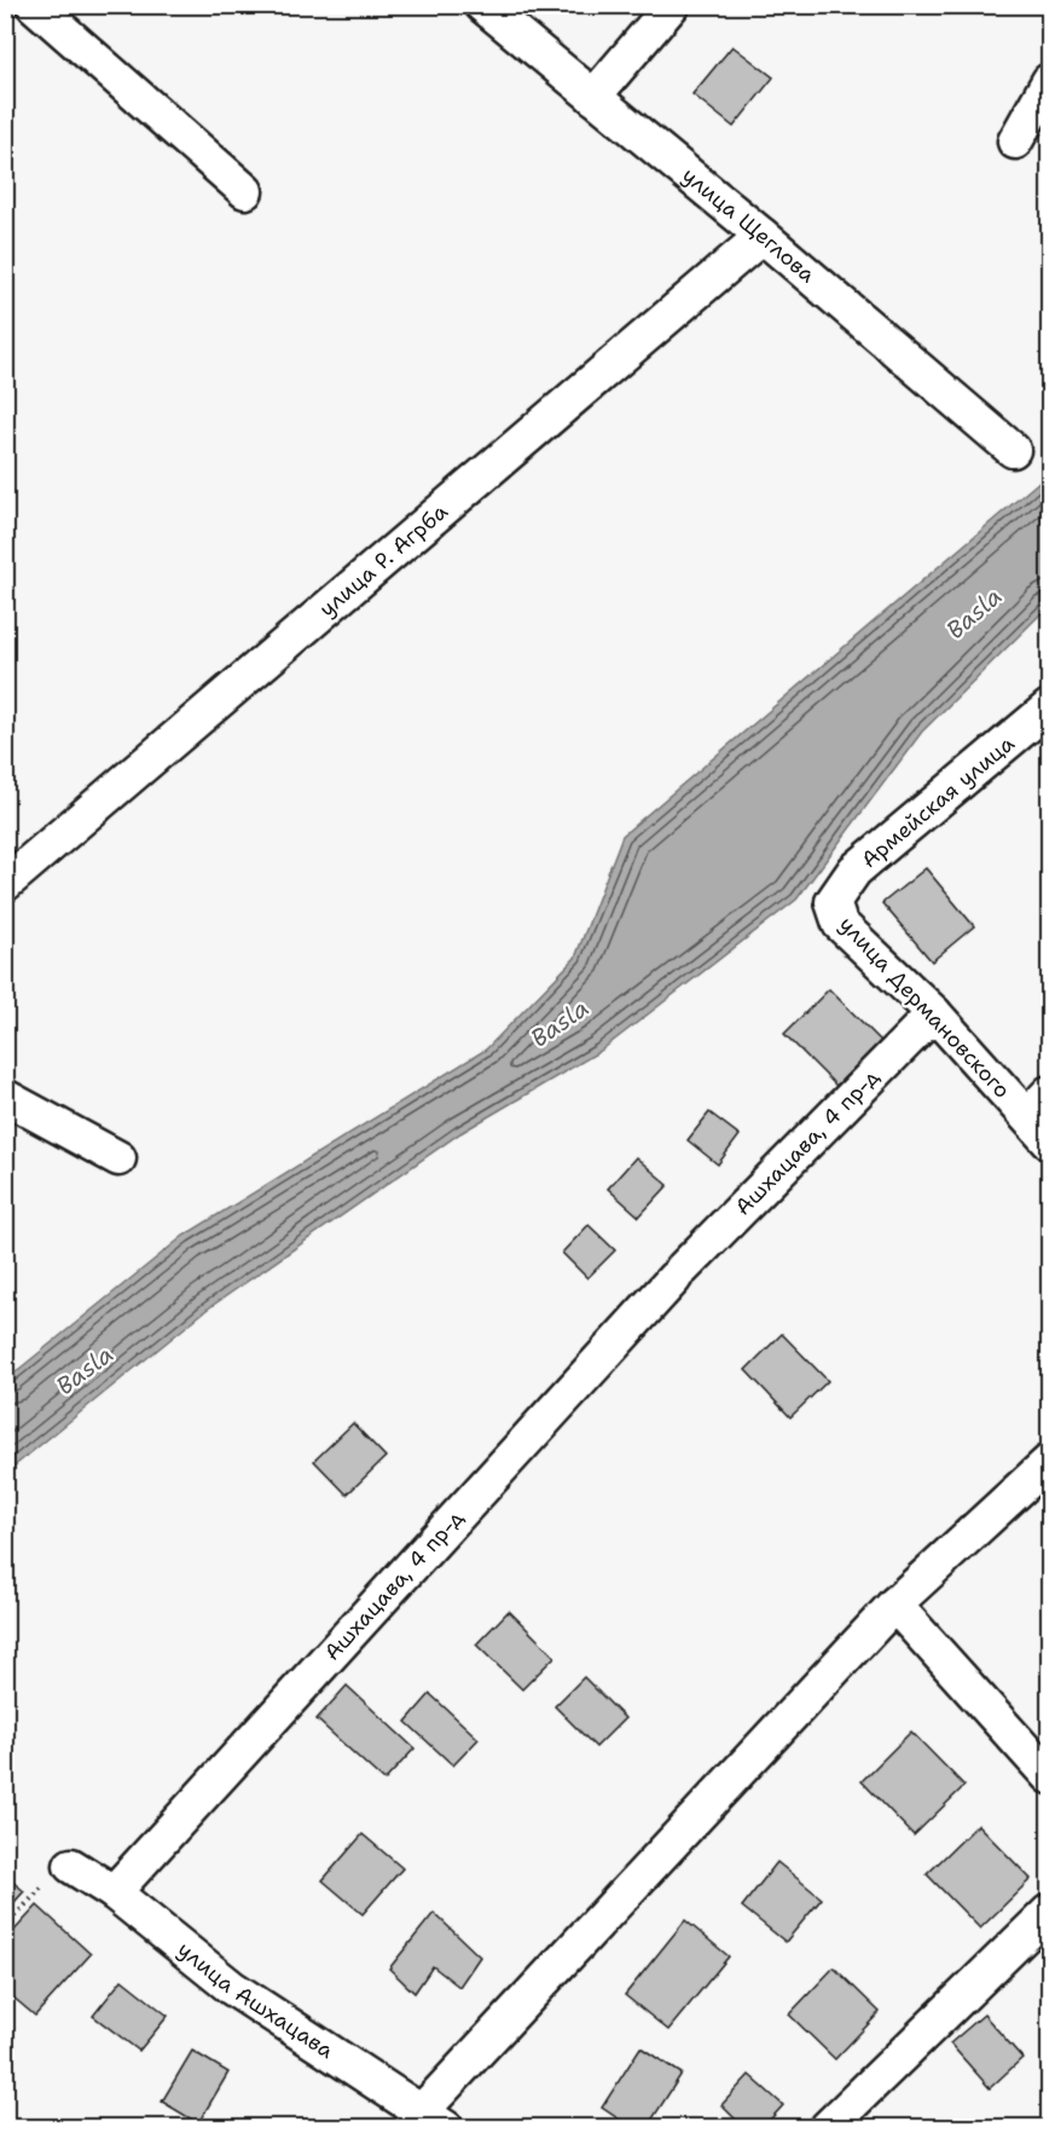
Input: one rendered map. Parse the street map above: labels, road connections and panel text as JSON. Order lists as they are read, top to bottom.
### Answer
{
  "streets": {
    "street": [
      "улица Щеглова",
      "улица Р. Агрба",
      "Армейская улица",
      "улица Дермановского",
      "Ашхацава, 4 пр-д",
      "улица Ашхацава"
    ]
  },
  "crossings": [
    ["улица Щеглова", "улица Р. Агрба"],
    ["Армейская улица", "улица Дермановского"],
    ["улица Дермановского", "Ашхацава, 4 пр-д"],
    ["Ашхацава, 4 пр-д", "улица Ашхацава"]
  ],
  "water": ["Basla"]
}
